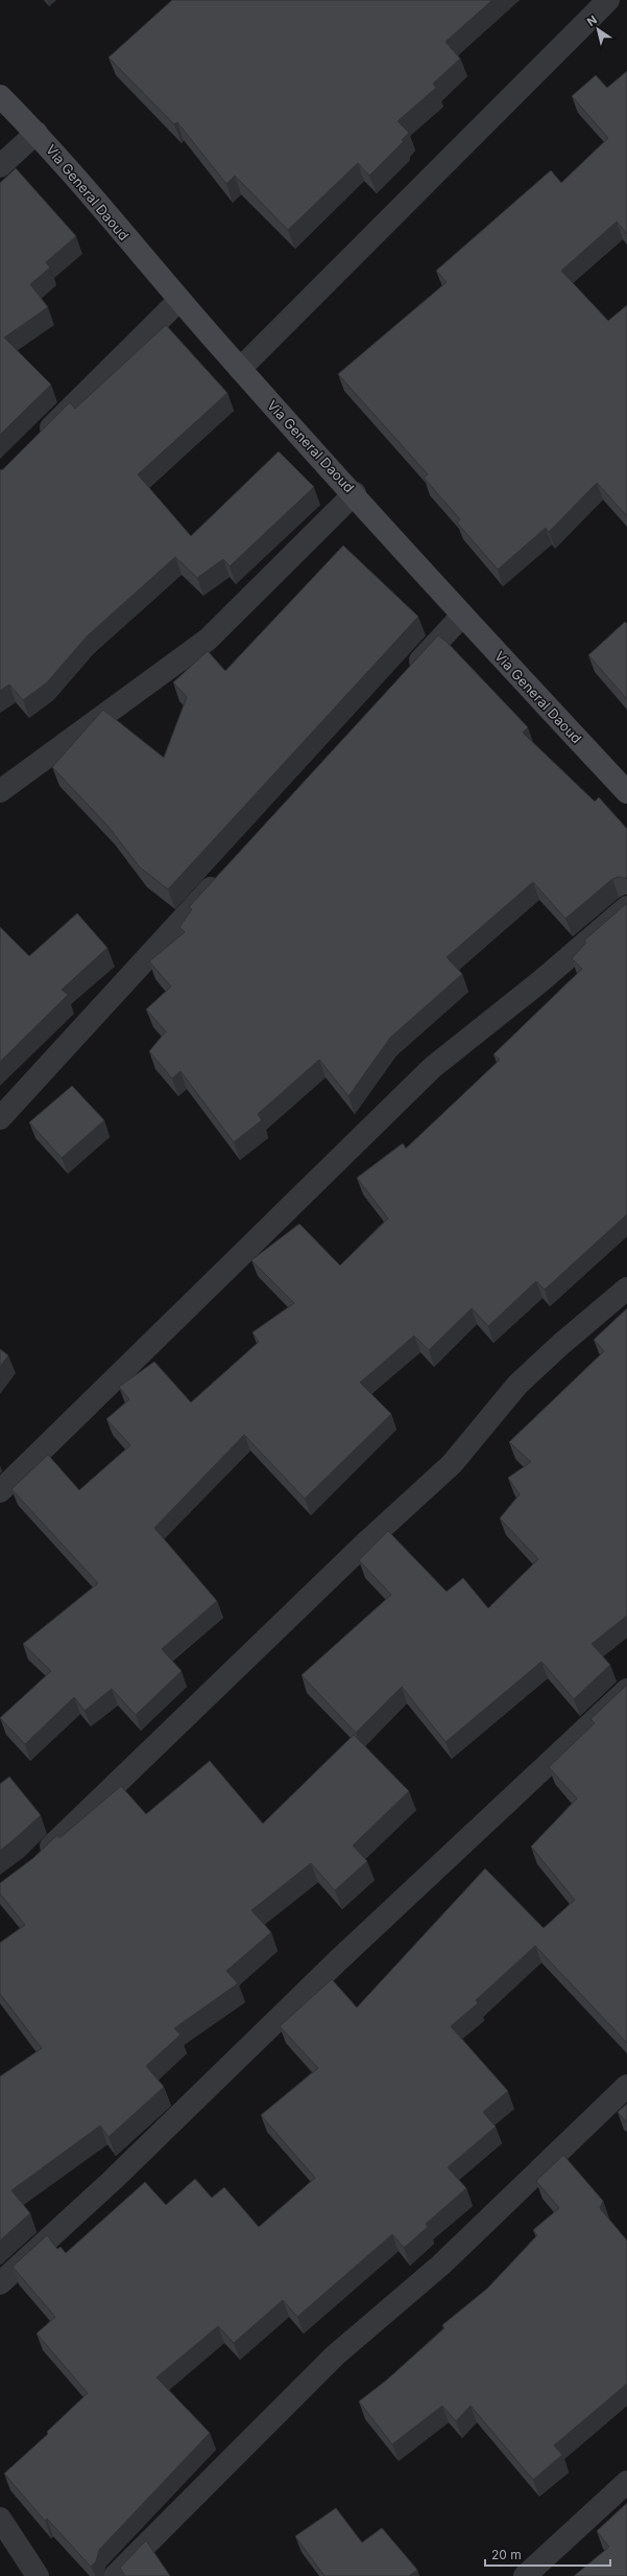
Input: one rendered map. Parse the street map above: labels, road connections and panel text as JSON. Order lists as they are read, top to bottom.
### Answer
{
  "streets": {
    "main road": ["Via General Daoud"]
  },
  "scale_bar": "20 m",
  "north": "top left"
}
